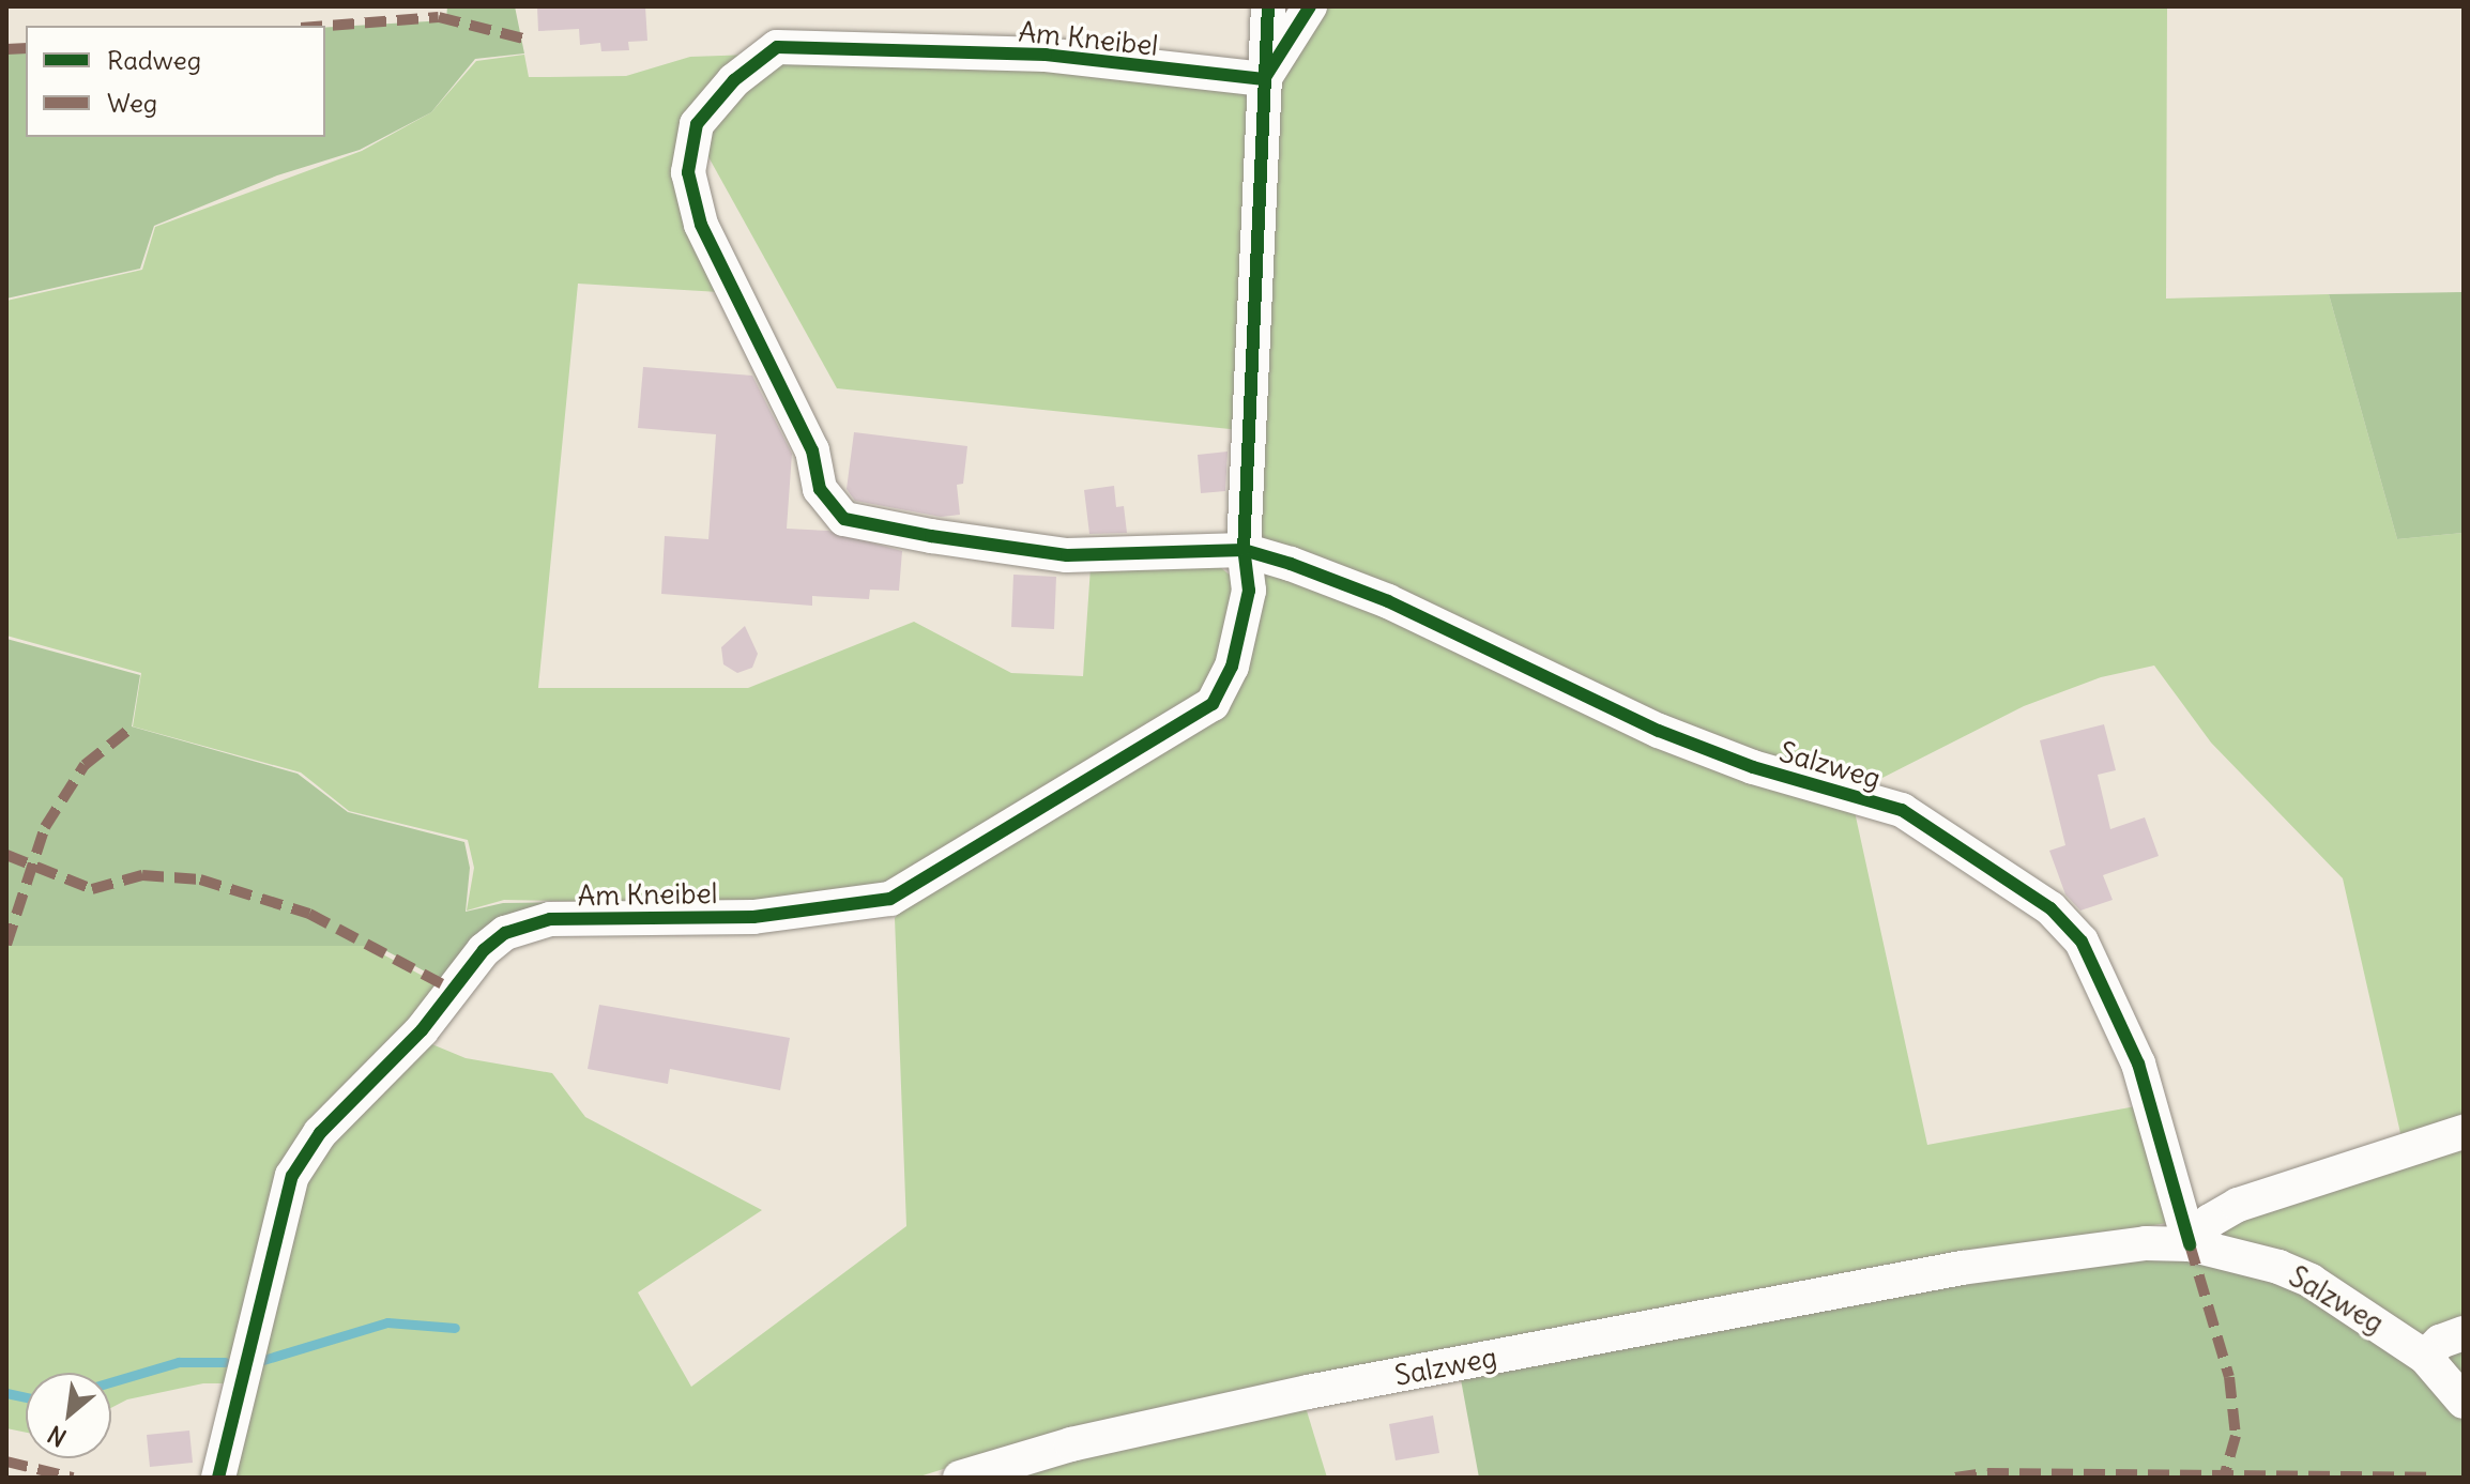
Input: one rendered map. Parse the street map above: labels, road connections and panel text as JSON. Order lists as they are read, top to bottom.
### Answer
{
  "streets": {
    "street": ["Am Kneibel", "Salzweg"]
  },
  "crossings": [
    ["Am Kneibel", "Salzweg"]
  ],
  "legend": ["Radweg", "Weg"],
  "north": "bottom left"
}
